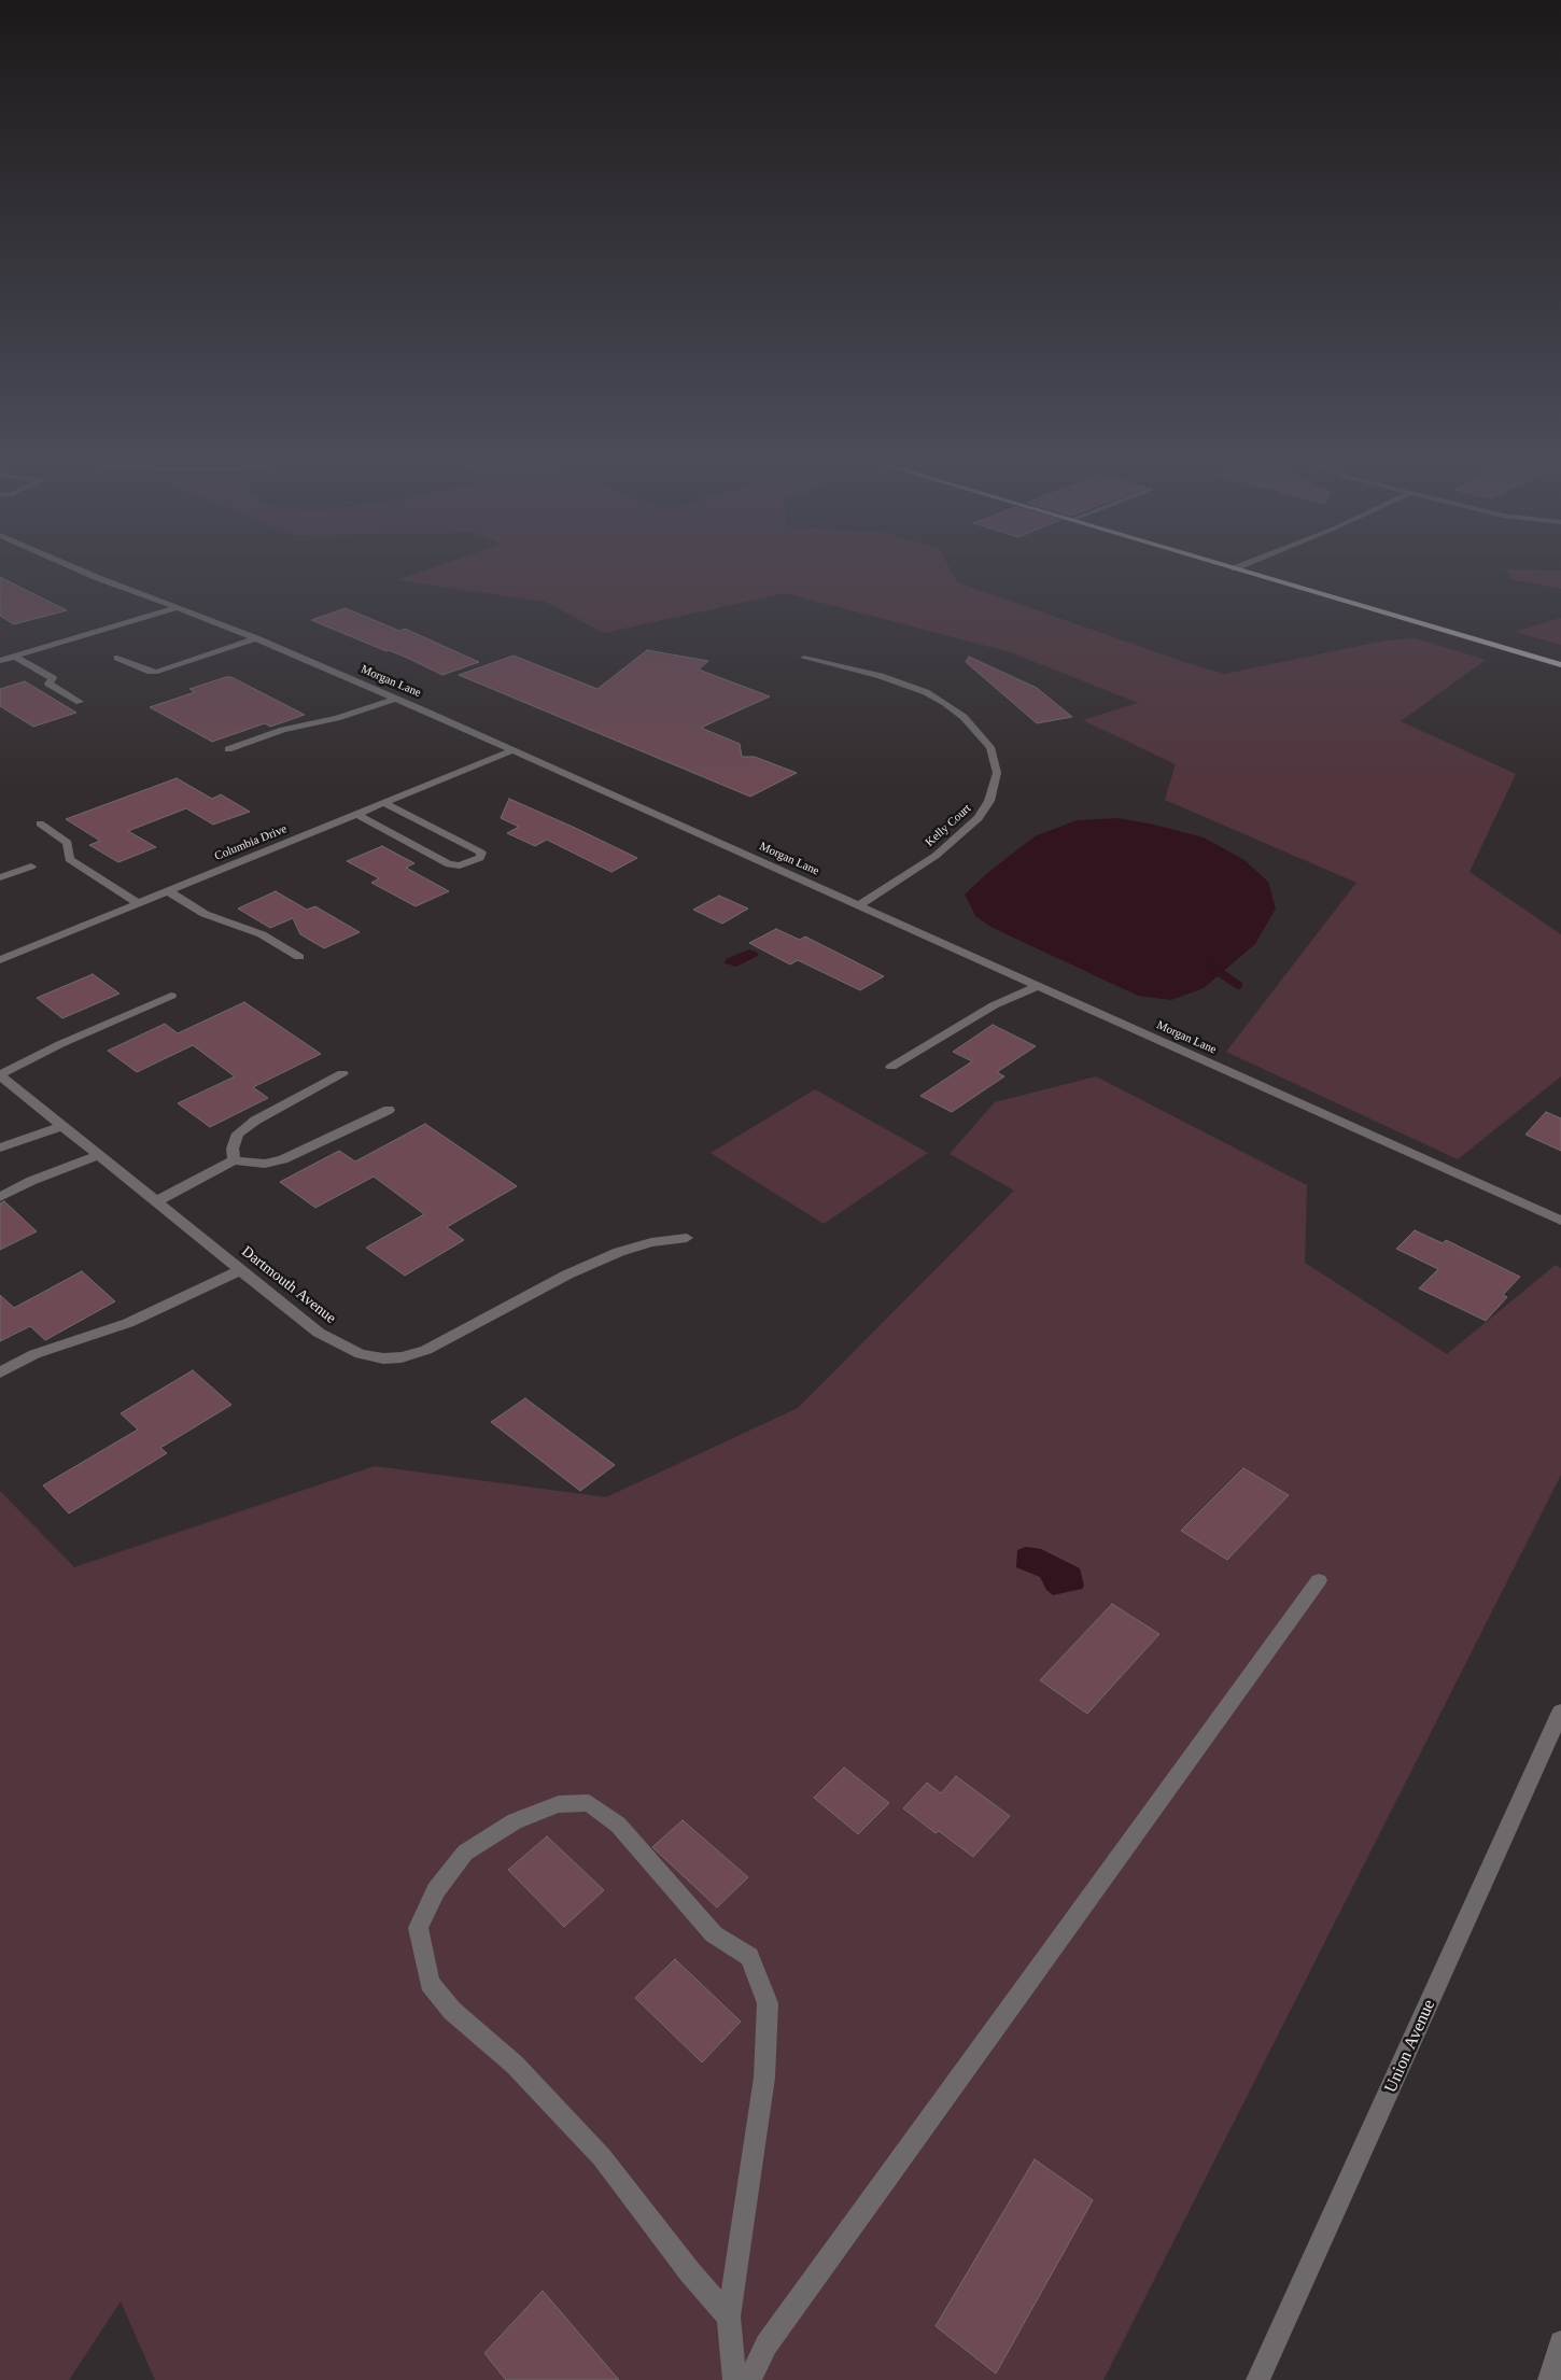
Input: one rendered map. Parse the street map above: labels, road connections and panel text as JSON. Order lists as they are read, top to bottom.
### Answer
{
  "streets": {
    "street": [
      "Morgan Lane",
      "Kelly Court",
      "Columbia Drive",
      "Dartmouth Avenue",
      "Union Avenue"
    ]
  },
  "crossings": [
    ["Morgan Lane", "Kelly Court"],
    ["Morgan Lane", "Columbia Drive"]
  ]
}
